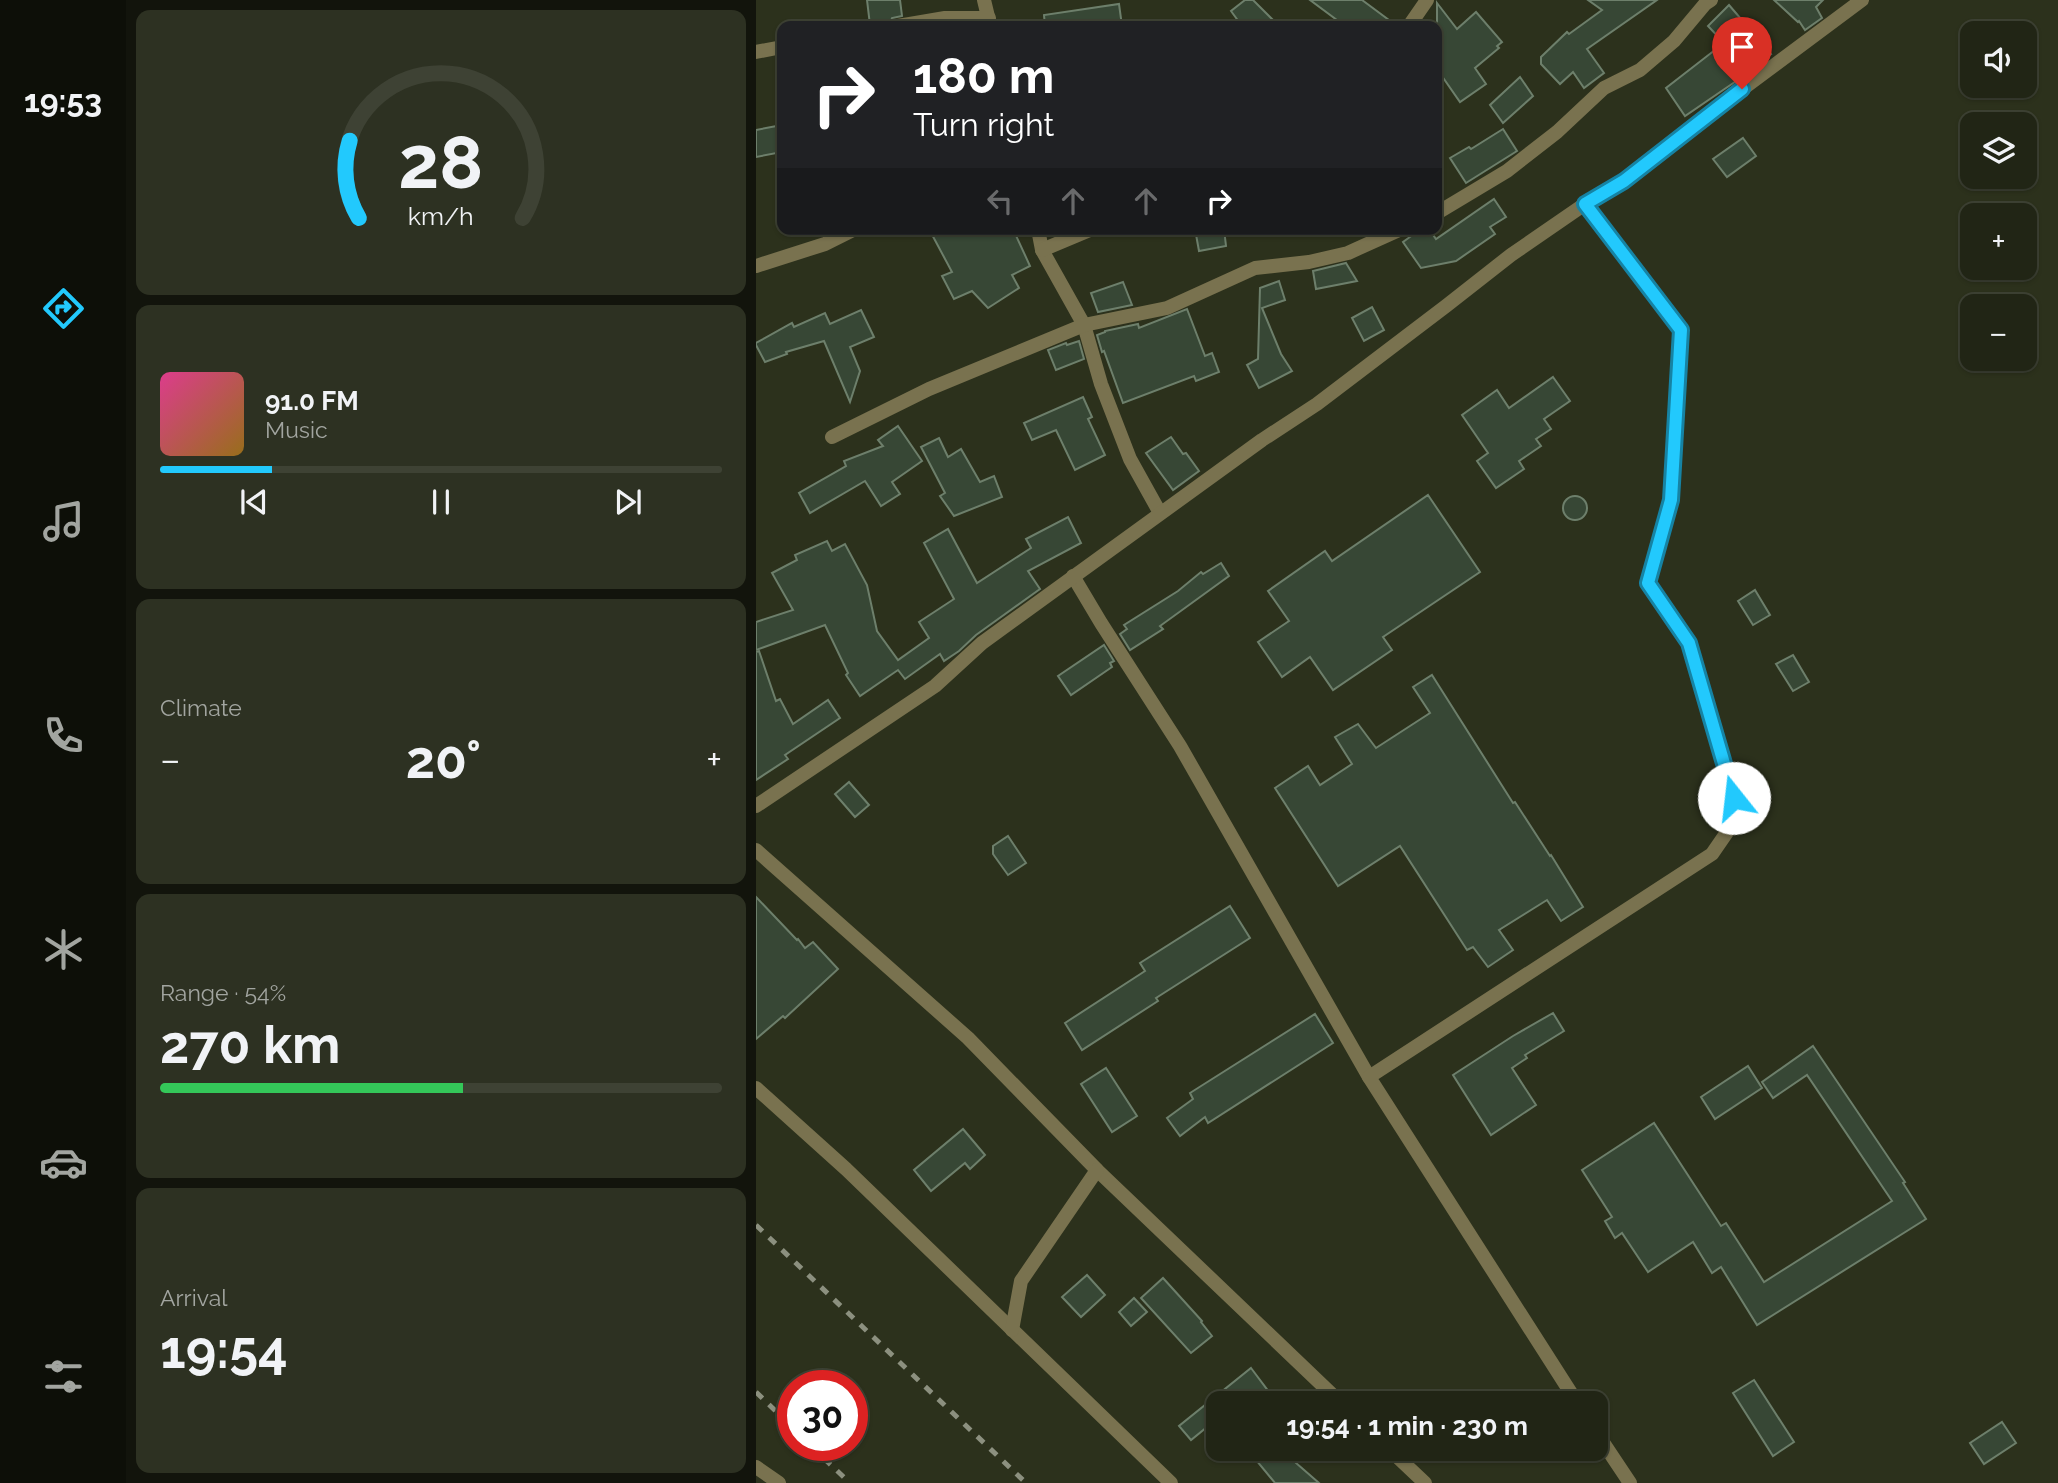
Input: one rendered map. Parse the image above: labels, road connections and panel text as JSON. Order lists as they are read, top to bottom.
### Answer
{
  "page": {
    "tabs": "19:53",
    "map_buttons": ["+", "−"],
    "turn": ["180 m", "Turn right"],
    "song": ["91.0 FM", "Music"],
    "tile": [
      "Climate",
      ["Range · 54%", "270 km"],
      ["Arrival", "19:54"]
    ],
    "heat": ["−", "20°", "+"],
    "limit": "30",
    "trip": "19:54 · 1 min · 230 m",
    "gauge": ["28", "km/h"]
  }
}
